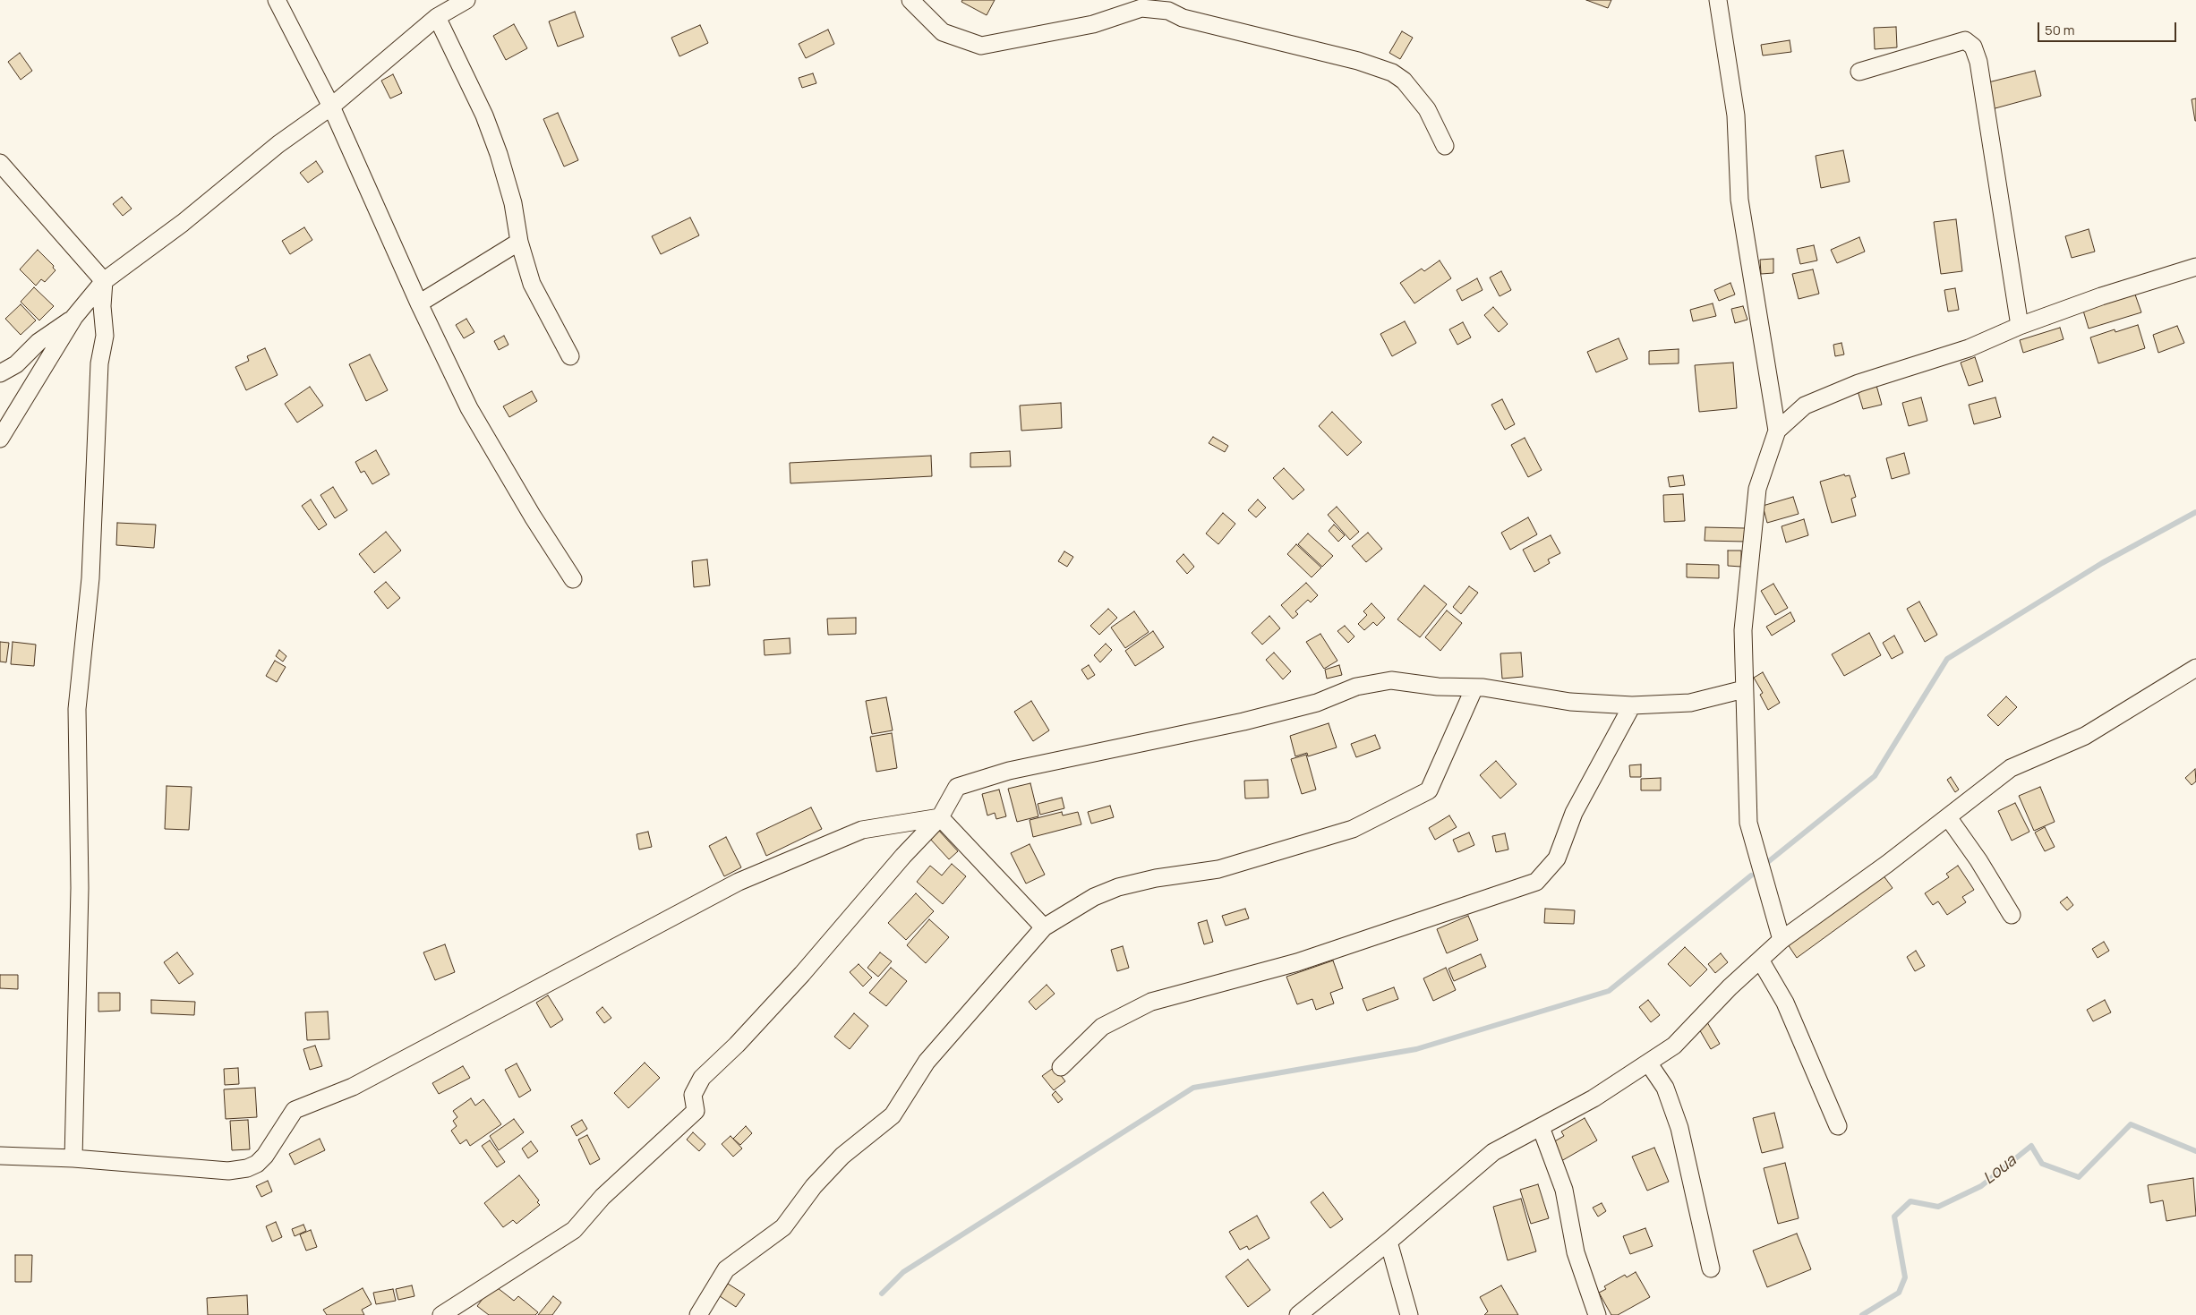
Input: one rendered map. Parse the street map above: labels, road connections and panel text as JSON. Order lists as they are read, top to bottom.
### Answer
{
  "water": ["Loua"],
  "scale_bar": "50 m"
}
